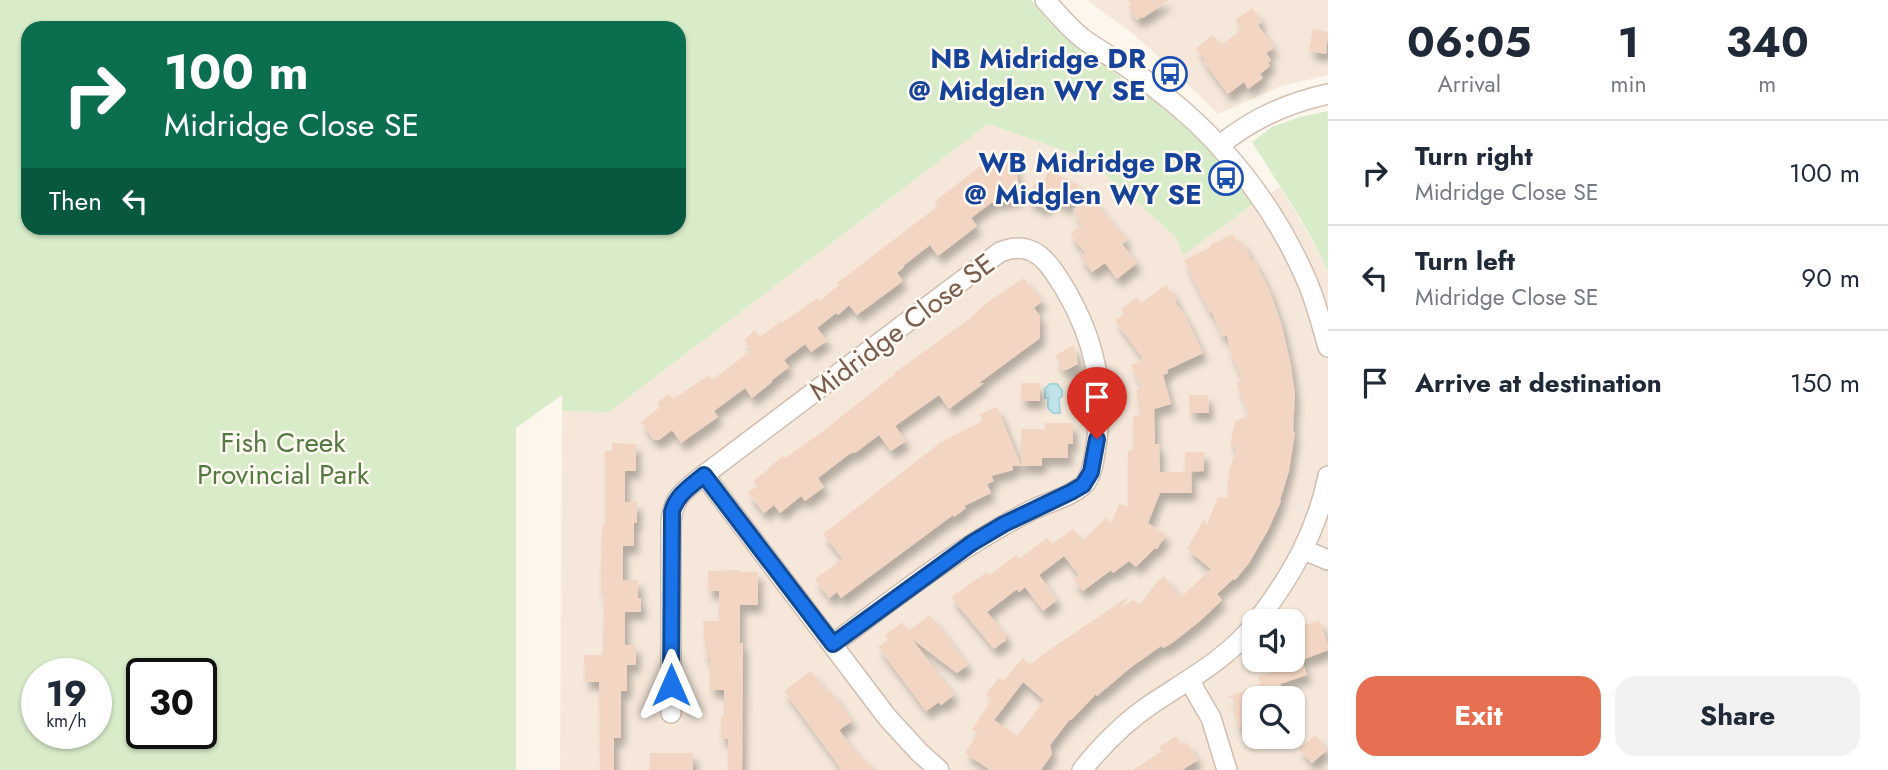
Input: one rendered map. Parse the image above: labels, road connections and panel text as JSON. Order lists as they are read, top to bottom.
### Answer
{
  "streets": {
    "street": ["Midridge Close SE"]
  },
  "parks": ["Fish Creek Provincial Park"],
  "places": {
    "bus stop": ["NB Midridge DR @ Midglen WY SE", "WB Midridge DR @ Midglen WY SE"]
  },
  "page": {
    "eta": [
      "06:05",
      "Arrival",
      "1",
      "min",
      "340",
      "m"
    ],
    "turn": ["100 m", "Midridge Close SE"],
    "list": [
      {
        "name": "Turn right",
        "note": "Midridge Close SE",
        "value": "100 m"
      },
      {
        "name": "Turn left",
        "note": "Midridge Close SE",
        "value": "90 m"
      },
      {
        "name": "Arrive at destination",
        "value": "150 m"
      }
    ],
    "then": "Then",
    "speed": "19 km/h",
    "limit": "30",
    "buttons": ["Exit", "Share"]
  }
}
